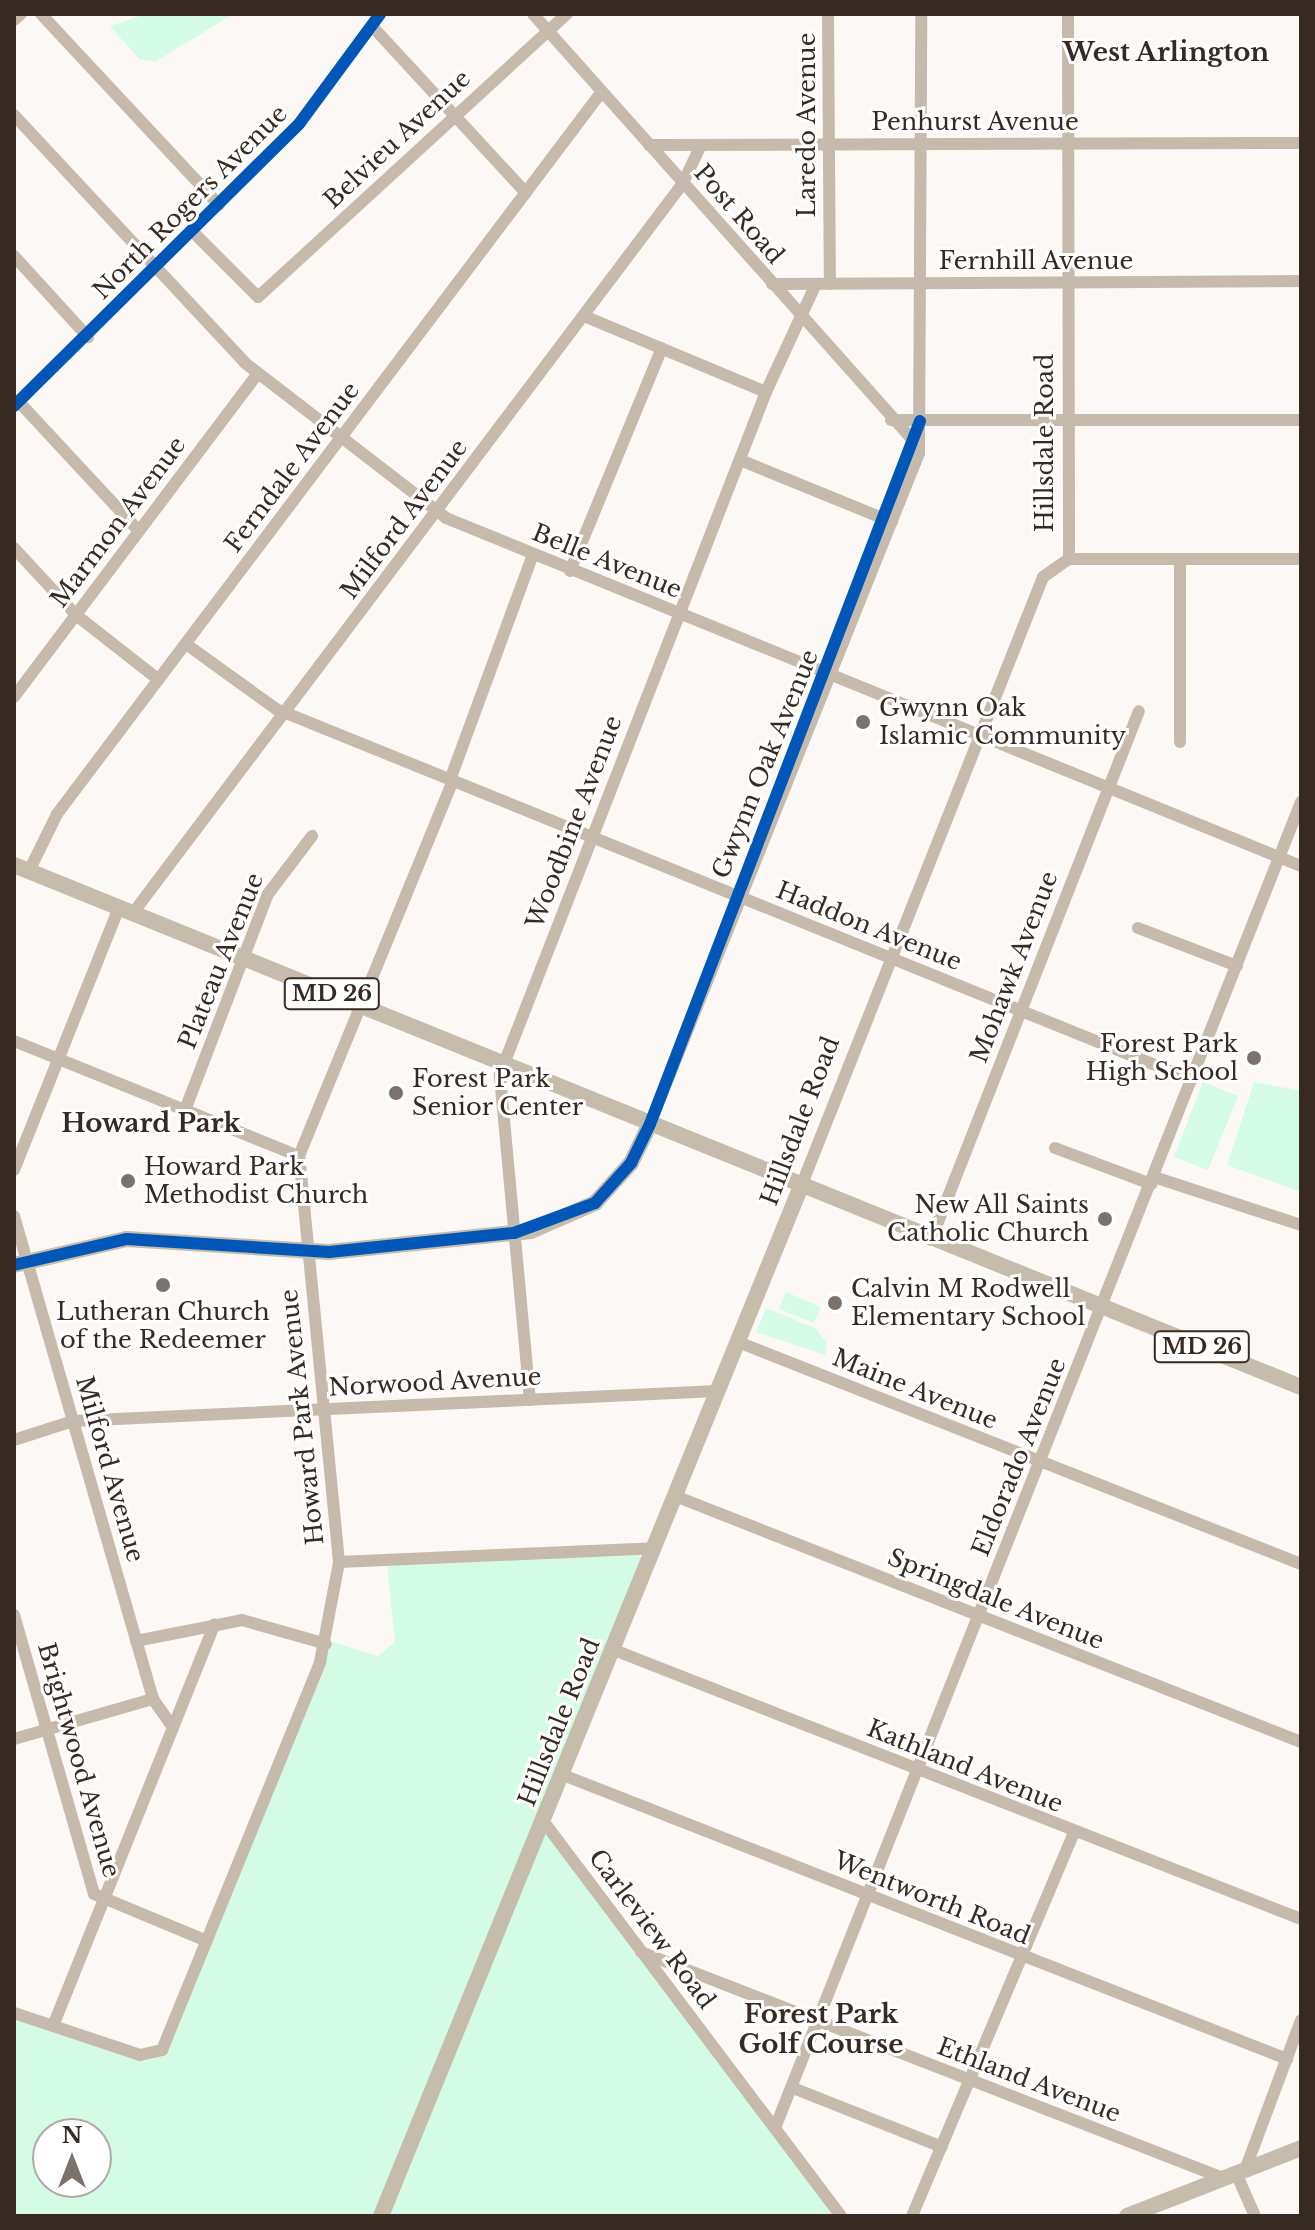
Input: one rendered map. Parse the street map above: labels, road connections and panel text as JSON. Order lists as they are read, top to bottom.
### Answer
{
  "streets": {
    "main road": ["Hillsdale Road", "Gwynn Oak Avenue", "MD 26"],
    "street": [
      "Penhurst Avenue",
      "Laredo Avenue",
      "Belvieu Avenue",
      "North Rogers Avenue",
      "Post Road",
      "Fernhill Avenue",
      "Ferndale Avenue",
      "Milford Avenue",
      "Marmon Avenue",
      "Belle Avenue",
      "Woodbine Avenue",
      "Haddon Avenue",
      "Plateau Avenue",
      "Mohawk Avenue",
      "Norwood Avenue",
      "Maine Avenue",
      "Howard Park Avenue",
      "Eldorado Avenue",
      "Springdale Avenue",
      "Brightwood Avenue",
      "Kathland Avenue",
      "Wentworth Road",
      "Carleview Road",
      "Ethland Avenue"
    ]
  },
  "crossings": [
    ["Penhurst Avenue", "Laredo Avenue"],
    ["Penhurst Avenue", "Post Road"],
    ["Penhurst Avenue", "Hillsdale Road"],
    ["Penhurst Avenue", "Milford Avenue"],
    ["Penhurst Avenue", "Gwynn Oak Avenue"],
    ["Laredo Avenue", "Fernhill Avenue"],
    ["Belvieu Avenue", "North Rogers Avenue"],
    ["Belvieu Avenue", "Post Road"],
    ["North Rogers Avenue", "Belle Avenue"],
    ["Post Road", "Fernhill Avenue"],
    ["Post Road", "Ferndale Avenue"],
    ["Post Road", "Milford Avenue"],
    ["Post Road", "Gwynn Oak Avenue"],
    ["Post Road", "Woodbine Avenue"],
    ["Fernhill Avenue", "Hillsdale Road"],
    ["Fernhill Avenue", "Gwynn Oak Avenue"],
    ["Fernhill Avenue", "Woodbine Avenue"],
    ["Hillsdale Road", "Belle Avenue"],
    ["Hillsdale Road", "Haddon Avenue"],
    ["Hillsdale Road", "MD 26"],
    ["Hillsdale Road", "Norwood Avenue"],
    ["Hillsdale Road", "Maine Avenue"],
    ["Hillsdale Road", "Springdale Avenue"],
    ["Hillsdale Road", "Kathland Avenue"],
    ["Hillsdale Road", "Wentworth Road"],
    ["Hillsdale Road", "Carleview Road"],
    ["Ferndale Avenue", "Belle Avenue"],
    ["Ferndale Avenue", "Haddon Avenue"],
    ["Ferndale Avenue", "MD 26"],
    ["Milford Avenue", "Belle Avenue"],
    ["Milford Avenue", "Gwynn Oak Avenue"],
    ["Milford Avenue", "Haddon Avenue"],
    ["Milford Avenue", "MD 26"],
    ["Milford Avenue", "Norwood Avenue"],
    ["Marmon Avenue", "Belle Avenue"],
    ["Belle Avenue", "Gwynn Oak Avenue"],
    ["Belle Avenue", "Woodbine Avenue"],
    ["Belle Avenue", "Mohawk Avenue"],
    ["Belle Avenue", "Howard Park Avenue"],
    ["Belle Avenue", "Eldorado Avenue"],
    ["Gwynn Oak Avenue", "Woodbine Avenue"],
    ["Gwynn Oak Avenue", "Haddon Avenue"],
    ["Gwynn Oak Avenue", "MD 26"],
    ["Gwynn Oak Avenue", "Howard Park Avenue"],
    ["Woodbine Avenue", "Haddon Avenue"],
    ["Woodbine Avenue", "MD 26"],
    ["Woodbine Avenue", "Norwood Avenue"],
    ["Haddon Avenue", "Mohawk Avenue"],
    ["Haddon Avenue", "Howard Park Avenue"],
    ["Haddon Avenue", "Eldorado Avenue"],
    ["Plateau Avenue", "MD 26"],
    ["Mohawk Avenue", "MD 26"],
    ["MD 26", "Howard Park Avenue"],
    ["MD 26", "Eldorado Avenue"],
    ["Norwood Avenue", "Howard Park Avenue"],
    ["Maine Avenue", "Eldorado Avenue"],
    ["Howard Park Avenue", "Brightwood Avenue"],
    ["Eldorado Avenue", "Springdale Avenue"],
    ["Eldorado Avenue", "Kathland Avenue"],
    ["Eldorado Avenue", "Wentworth Road"],
    ["Eldorado Avenue", "Carleview Road"],
    ["Eldorado Avenue", "Ethland Avenue"],
    ["Carleview Road", "Ethland Avenue"]
  ],
  "districts": ["West Arlington", "Howard Park", "Forest Park Golf Course"],
  "places": [
    "Gwynn Oak Islamic Community",
    "Forest Park High School",
    "Forest Park Senior Center",
    "Howard Park Methodist Church",
    "New All Saints Catholic Church",
    "Lutheran Church of the Redeemer",
    "Calvin M Rodwell Elementary School"
  ],
  "north": "top"
}
